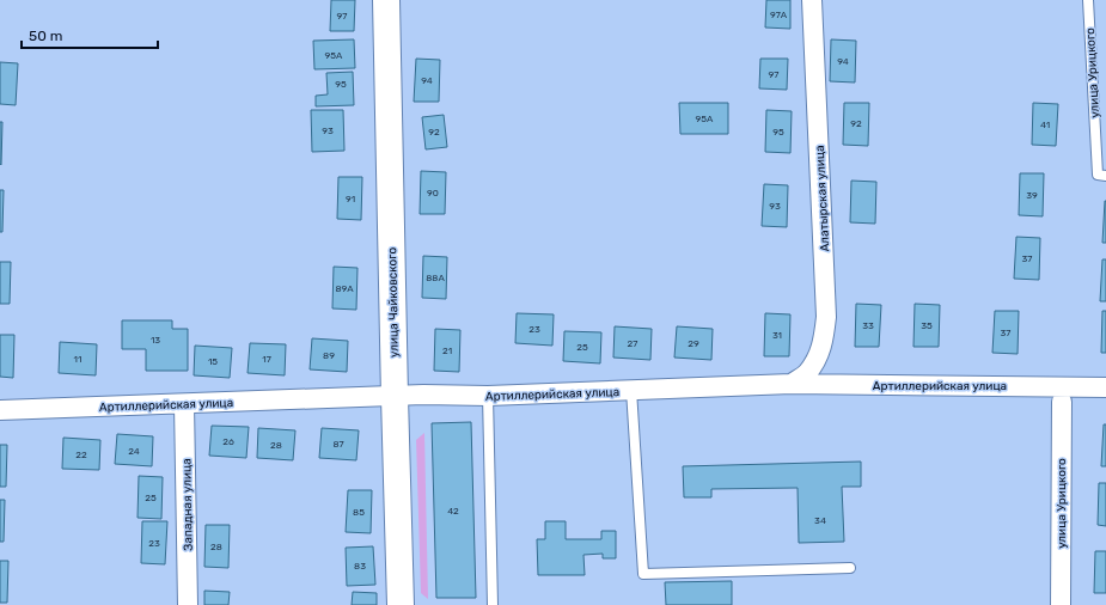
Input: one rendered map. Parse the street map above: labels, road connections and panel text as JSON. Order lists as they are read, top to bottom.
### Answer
{
  "streets": {
    "street": [
      "улица Урицкого",
      "Алатырская улица",
      "улица Чайковского",
      "Артиллерийская улица",
      "Западная улица"
    ]
  },
  "crossings": [
    ["Алатырская улица", "Артиллерийская улица"],
    ["улица Чайковского", "Артиллерийская улица"],
    ["Артиллерийская улица", "Западная улица"]
  ],
  "house_numbers": [
    "97А",
    "97",
    "95А",
    "94",
    "97",
    "94",
    "95",
    "95А",
    "92",
    "41",
    "93",
    "92",
    "95",
    "90",
    "39",
    "91",
    "93",
    "37",
    "88А",
    "89А",
    "33",
    "35",
    "23",
    "37",
    "31",
    "13",
    "27",
    "29",
    "25",
    "21",
    "89",
    "11",
    "17",
    "15",
    "26",
    "87",
    "28",
    "24",
    "22",
    "25",
    "42",
    "85",
    "34",
    "23",
    "28",
    "83"
  ],
  "scale_bar": "50 m"
}
